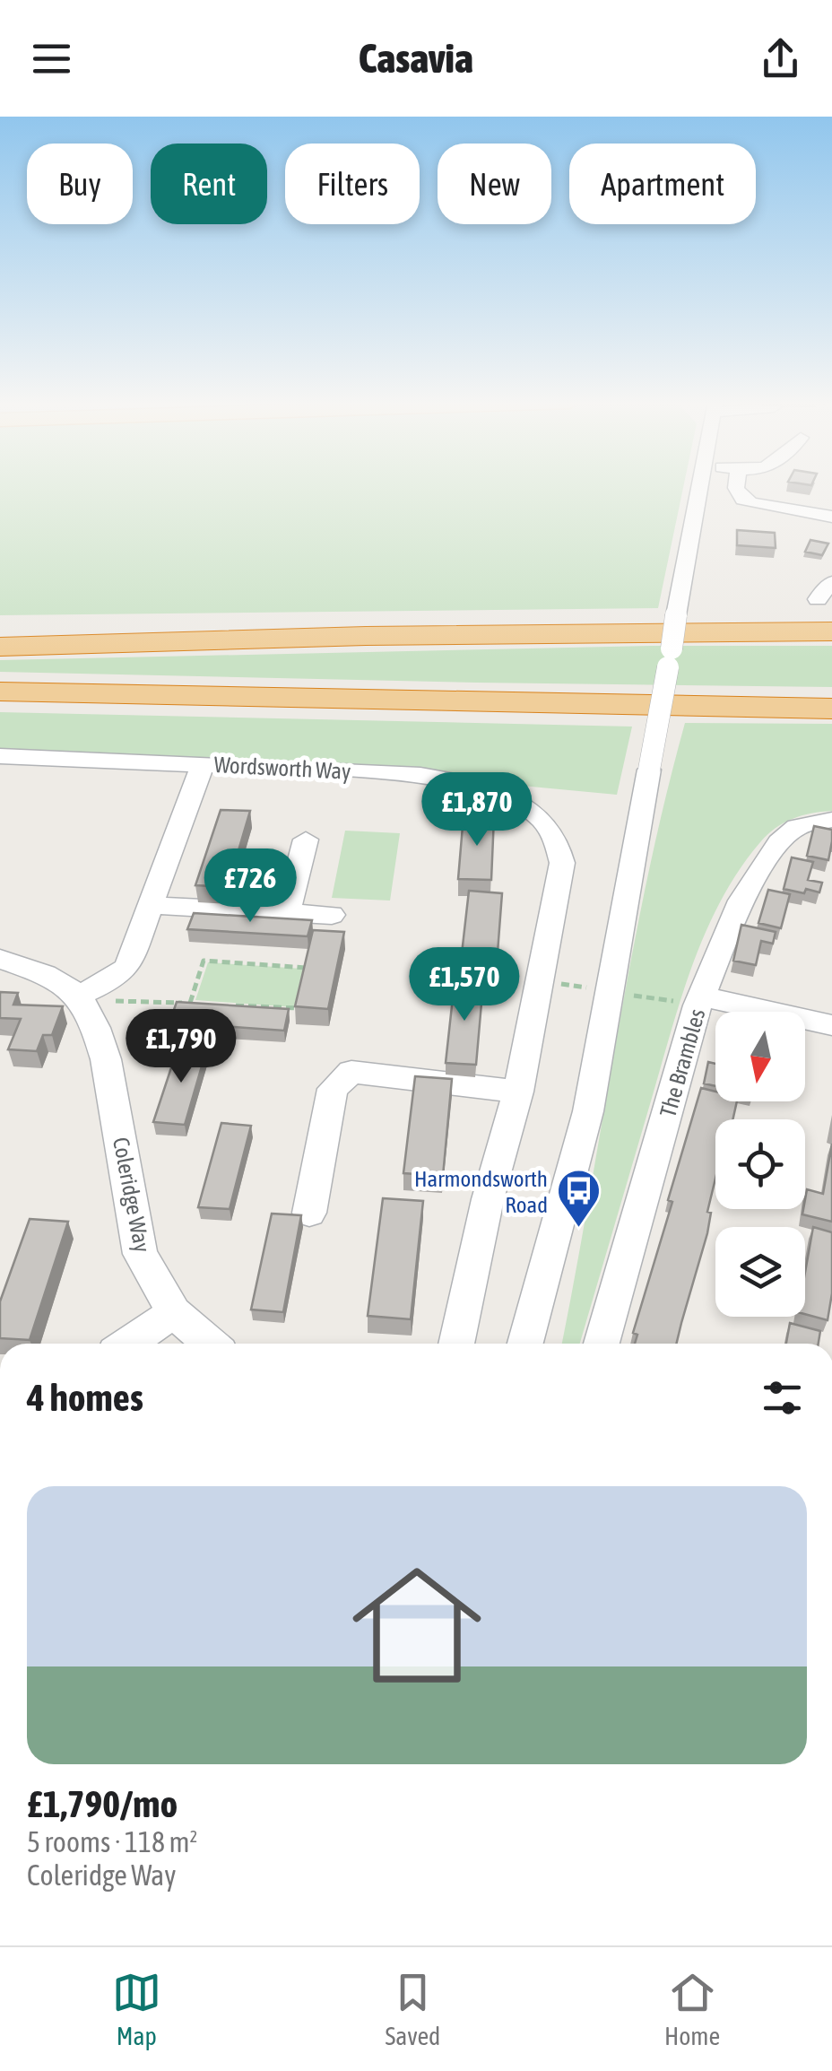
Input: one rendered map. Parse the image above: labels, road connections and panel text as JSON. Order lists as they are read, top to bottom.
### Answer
{
  "streets": {
    "street": ["Wordsworth Way", "The Brambles", "Coleridge Way"]
  },
  "places": {
    "bus stop": ["Harmondsworth Road"]
  },
  "north": "bottom",
  "page": {
    "header": "Casavia",
    "chip": [
      "Buy",
      "Rent",
      "Filters",
      "New",
      "Apartment"
    ],
    "price": [
      "£1,870",
      "£726",
      "£1,570",
      "£1,790"
    ],
    "heading": "4 homes",
    "list": [
      {
        "name": "£1,790/mo",
        "note": "5 rooms · 118 m² · Coleridge Way"
      }
    ],
    "tabs": ["Map", "Saved", "Home"]
  }
}
